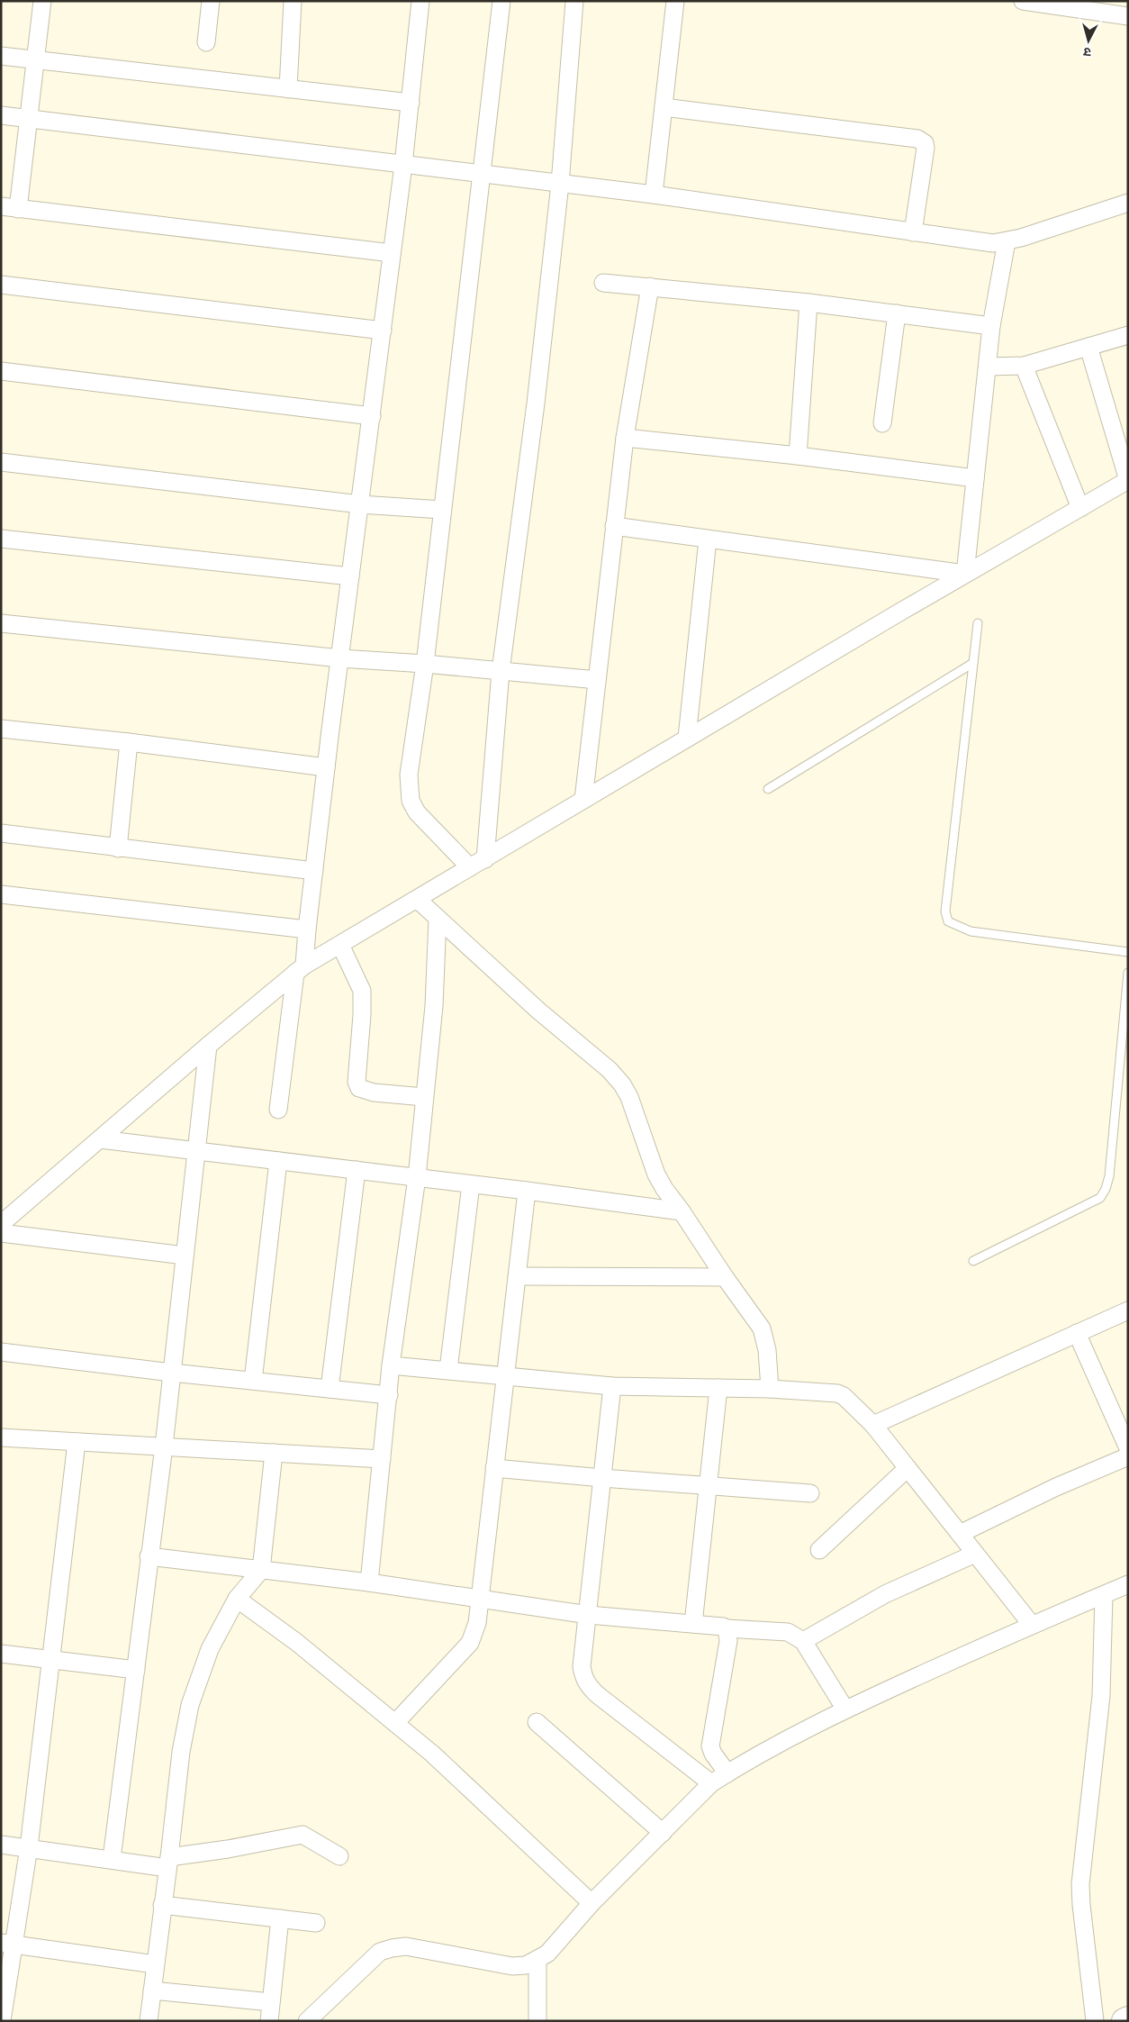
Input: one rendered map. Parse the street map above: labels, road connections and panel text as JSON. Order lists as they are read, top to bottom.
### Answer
{
  "north": "bottom"
}
